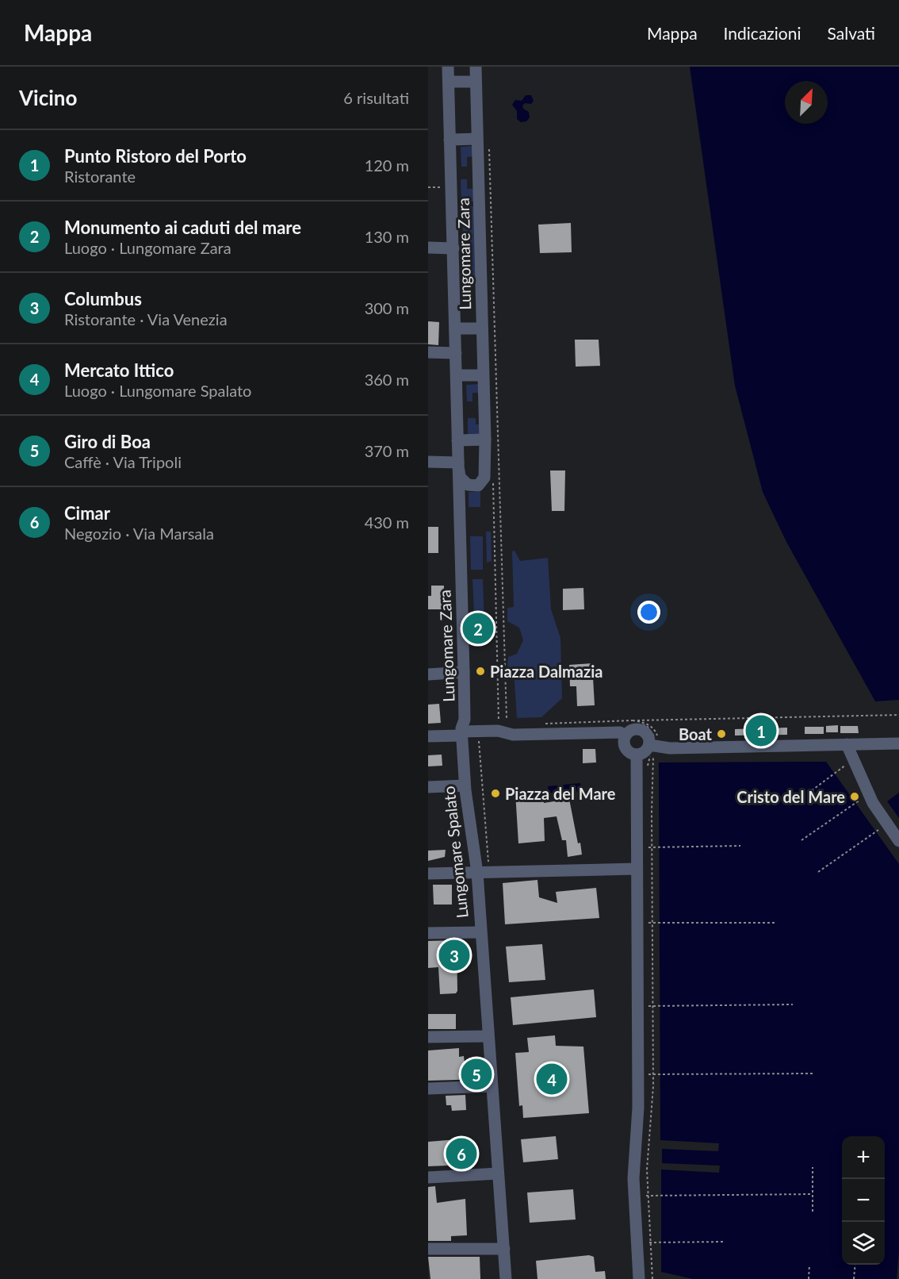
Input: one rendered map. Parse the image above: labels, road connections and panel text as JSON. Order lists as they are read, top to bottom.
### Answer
{
  "streets": {
    "street": ["Lungomare Zara", "Lungomare Spalato"]
  },
  "crossings": [
    ["Lungomare Zara", "Lungomare Spalato"]
  ],
  "places": [
    "Piazza Dalmazia",
    "Boat",
    "Piazza del Mare",
    "Cristo del Mare"
  ],
  "north": "top right",
  "page": {
    "header": "Mappa",
    "nav": ["Mappa", "Indicazioni", "Salvati"],
    "heading": ["Vicino", "6 risultati"],
    "list": [
      {
        "mark": "1",
        "name": "Punto Ristoro del Porto",
        "note": "Ristorante",
        "value": "120 m"
      },
      {
        "mark": "2",
        "name": "Monumento ai caduti del mare",
        "note": "Luogo · Lungomare Zara",
        "value": "130 m"
      },
      {
        "mark": "3",
        "name": "Columbus",
        "note": "Ristorante · Via Venezia",
        "value": "300 m"
      },
      {
        "mark": "4",
        "name": "Mercato Ittico",
        "note": "Luogo · Lungomare Spalato",
        "value": "360 m"
      },
      {
        "mark": "5",
        "name": "Giro di Boa",
        "note": "Caffè · Via Tripoli",
        "value": "370 m"
      },
      {
        "mark": "6",
        "name": "Cimar",
        "note": "Negozio · Via Marsala",
        "value": "430 m"
      }
    ],
    "pins": [
      "2",
      "1",
      "3",
      "5",
      "4",
      "6"
    ],
    "map_buttons": ["+", "−"]
  }
}
